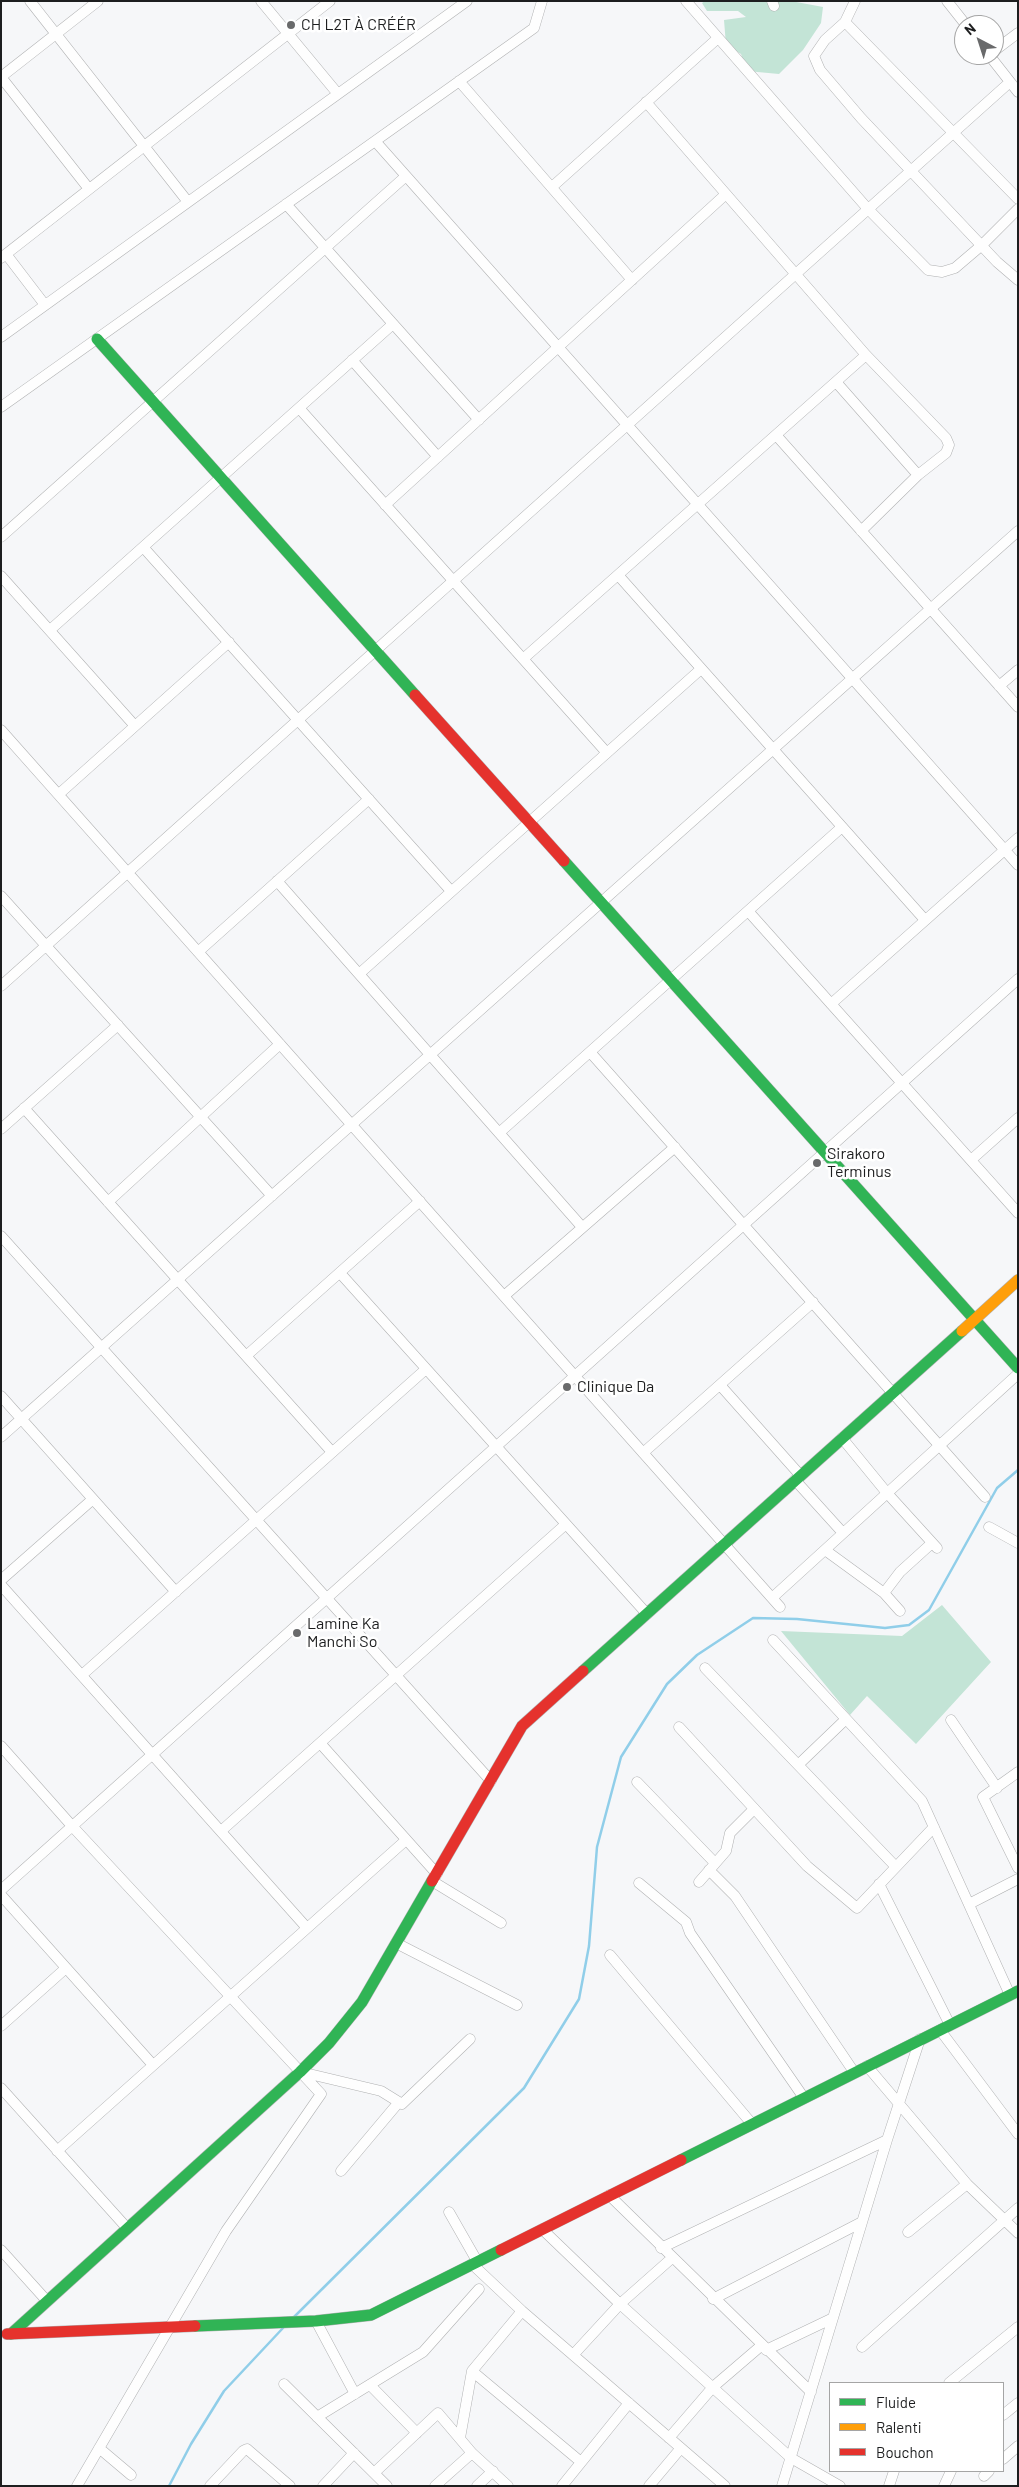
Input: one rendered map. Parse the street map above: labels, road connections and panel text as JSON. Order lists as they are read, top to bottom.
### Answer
{
  "places": [
    "CH L2T À CRÉÉR",
    "Sirakoro Terminus",
    "Clinique Da",
    "Lamine Ka Manchi So"
  ],
  "legend": ["Fluide", "Ralenti", "Bouchon"],
  "north": "top left"
}
